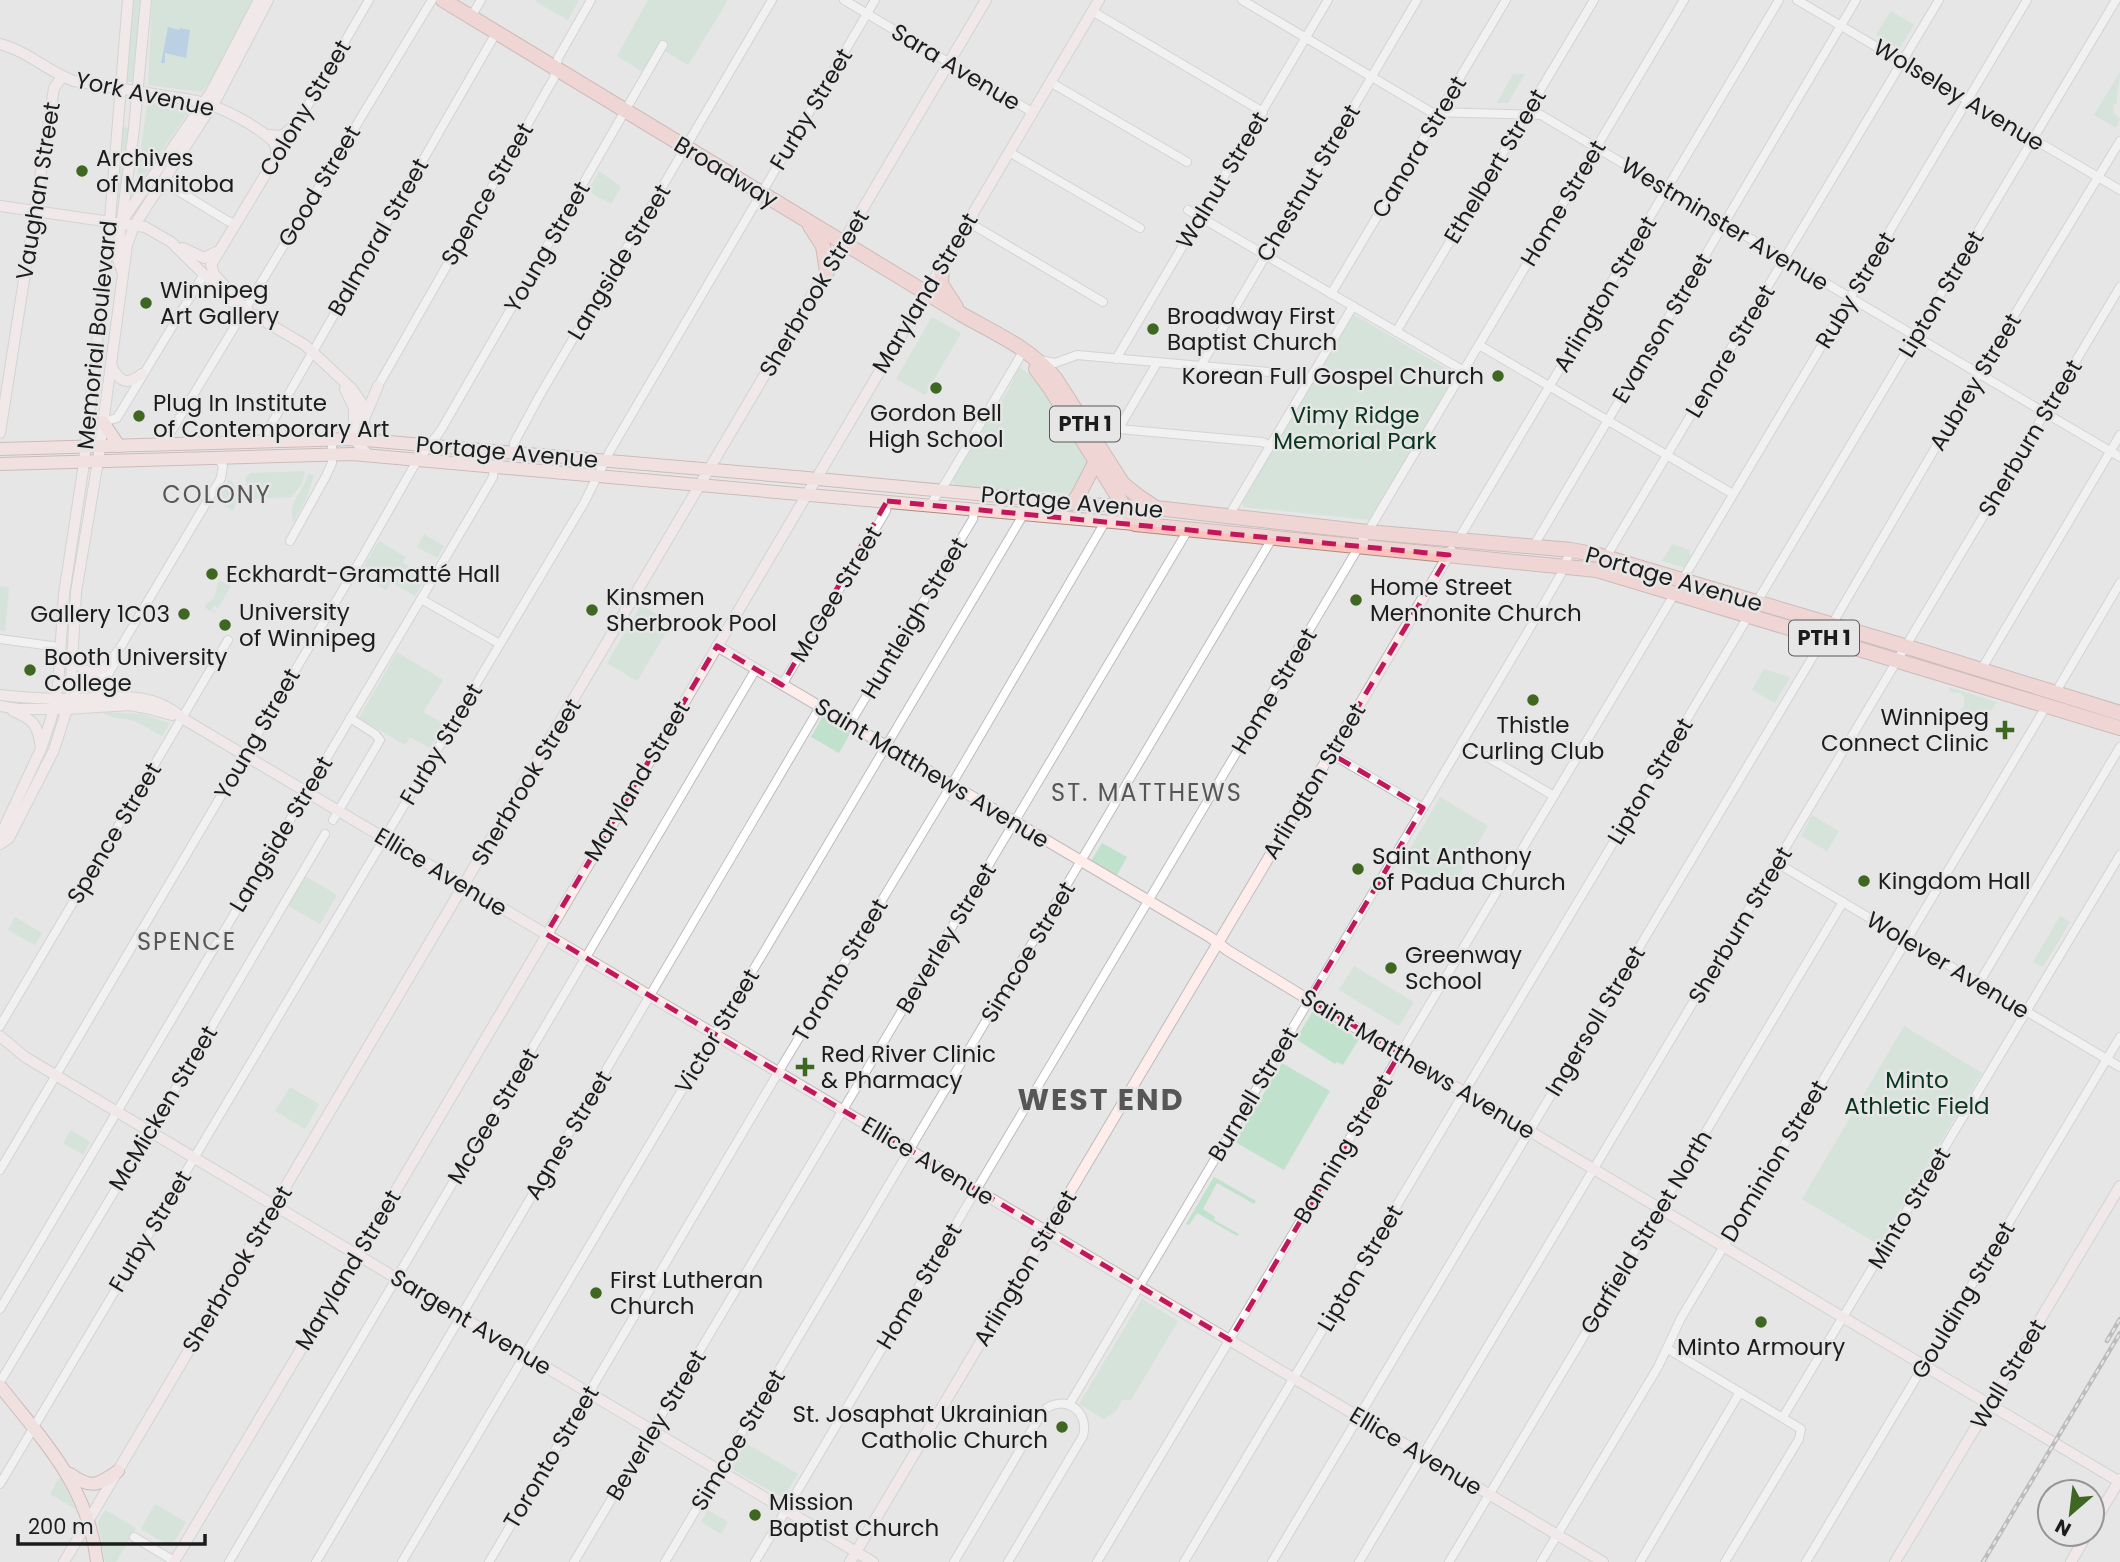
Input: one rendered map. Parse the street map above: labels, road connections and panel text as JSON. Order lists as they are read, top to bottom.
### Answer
{
  "streets": {
    "highway": ["Broadway", "PTH 1", "Portage Avenue"],
    "main road": [
      "York Avenue",
      "Colony Street",
      "Vaughan Street",
      "Sherbrook Street",
      "Maryland Street",
      "Arlington Street",
      "Memorial Boulevard",
      "Saint Matthews Avenue",
      "Ellice Avenue",
      "Sargent Avenue",
      "Wall Street"
    ],
    "street": [
      "Sara Avenue",
      "Wolseley Avenue",
      "Furby Street",
      "Canora Street",
      "Ethelbert Street",
      "Walnut Street",
      "Chestnut Street",
      "Good Street",
      "Spence Street",
      "Home Street",
      "Westminster Avenue",
      "Balmoral Street",
      "Young Street",
      "Langside Street",
      "Ruby Street",
      "Lipton Street",
      "Evanson Street",
      "Lenore Street",
      "Aubrey Street",
      "Sherburn Street",
      "McGee Street",
      "Huntleigh Street",
      "Beverley Street",
      "Simcoe Street",
      "Wolever Avenue",
      "Toronto Street",
      "Ingersoll Street",
      "Victor Street",
      "Burnell Street",
      "McMicken Street",
      "Agnes Street",
      "Banning Street",
      "Dominion Street",
      "Minto Street",
      "Garfield Street North",
      "Goulding Street"
    ]
  },
  "crossings": [
    ["Sara Avenue", "Furby Street"],
    ["Sara Avenue", "Sherbrook Street"],
    ["Sara Avenue", "Maryland Street"],
    ["York Avenue", "Vaughan Street"],
    ["York Avenue", "Memorial Boulevard"],
    ["Wolseley Avenue", "Ruby Street"],
    ["Wolseley Avenue", "Lipton Street"],
    ["Wolseley Avenue", "Evanson Street"],
    ["Wolseley Avenue", "Lenore Street"],
    ["Wolseley Avenue", "Aubrey Street"],
    ["Colony Street", "Memorial Boulevard"],
    ["Furby Street", "Broadway"],
    ["Furby Street", "Portage Avenue"],
    ["Furby Street", "Ellice Avenue"],
    ["Furby Street", "Sargent Avenue"],
    ["Canora Street", "Westminster Avenue"],
    ["Ethelbert Street", "Westminster Avenue"],
    ["Broadway", "Spence Street"],
    ["Broadway", "Balmoral Street"],
    ["Broadway", "Young Street"],
    ["Broadway", "Langside Street"],
    ["Broadway", "Sherbrook Street"],
    ["Broadway", "Maryland Street"],
    ["Broadway", "Portage Avenue"],
    ["Walnut Street", "Westminster Avenue"],
    ["Chestnut Street", "Westminster Avenue"],
    ["Good Street", "Portage Avenue"],
    ["Vaughan Street", "Portage Avenue"],
    ["Spence Street", "Ellice Avenue"],
    ["Home Street", "Westminster Avenue"],
    ["Home Street", "Portage Avenue"],
    ["Home Street", "Saint Matthews Avenue"],
    ["Home Street", "Ellice Avenue"],
    ["Home Street", "Sargent Avenue"],
    ["Westminster Avenue", "Ruby Street"],
    ["Westminster Avenue", "Arlington Street"],
    ["Westminster Avenue", "Lipton Street"],
    ["Westminster Avenue", "Evanson Street"],
    ["Westminster Avenue", "Lenore Street"],
    ["Westminster Avenue", "Aubrey Street"],
    ["Westminster Avenue", "Sherburn Street"],
    ["Balmoral Street", "Portage Avenue"],
    ["Young Street", "Portage Avenue"],
    ["Young Street", "Ellice Avenue"],
    ["Young Street", "Sargent Avenue"],
    ["Langside Street", "Portage Avenue"],
    ["Langside Street", "Ellice Avenue"],
    ["Langside Street", "Sargent Avenue"],
    ["Ruby Street", "Portage Avenue"],
    ["Sherbrook Street", "Portage Avenue"],
    ["Sherbrook Street", "Ellice Avenue"],
    ["Sherbrook Street", "Sargent Avenue"],
    ["Maryland Street", "Portage Avenue"],
    ["Maryland Street", "Saint Matthews Avenue"],
    ["Maryland Street", "Ellice Avenue"],
    ["Maryland Street", "Sargent Avenue"],
    ["Arlington Street", "Portage Avenue"],
    ["Arlington Street", "Saint Matthews Avenue"],
    ["Arlington Street", "Ellice Avenue"],
    ["Arlington Street", "Sargent Avenue"],
    ["Lipton Street", "Portage Avenue"],
    ["Lipton Street", "Saint Matthews Avenue"],
    ["Lipton Street", "Ellice Avenue"],
    ["Evanson Street", "Portage Avenue"],
    ["Memorial Boulevard", "Portage Avenue"],
    ["Lenore Street", "Portage Avenue"],
    ["Aubrey Street", "Portage Avenue"],
    ["Aubrey Street", "Ingersoll Street"],
    ["Sherburn Street", "Portage Avenue"],
    ["Sherburn Street", "Saint Matthews Avenue"],
    ["Sherburn Street", "Ellice Avenue"],
    ["Sherburn Street", "Wolever Avenue"],
    ["Portage Avenue", "McGee Street"],
    ["Portage Avenue", "Huntleigh Street"],
    ["Portage Avenue", "Beverley Street"],
    ["Portage Avenue", "Simcoe Street"],
    ["Portage Avenue", "Toronto Street"],
    ["Portage Avenue", "Ingersoll Street"],
    ["Portage Avenue", "Victor Street"],
    ["Portage Avenue", "Burnell Street"],
    ["Portage Avenue", "Banning Street"],
    ["Portage Avenue", "Dominion Street"],
    ["McGee Street", "Saint Matthews Avenue"],
    ["McGee Street", "Ellice Avenue"],
    ["McGee Street", "Sargent Avenue"],
    ["Huntleigh Street", "Saint Matthews Avenue"],
    ["Saint Matthews Avenue", "Beverley Street"],
    ["Saint Matthews Avenue", "Simcoe Street"],
    ["Saint Matthews Avenue", "Toronto Street"],
    ["Saint Matthews Avenue", "Ingersoll Street"],
    ["Saint Matthews Avenue", "Victor Street"],
    ["Saint Matthews Avenue", "Burnell Street"],
    ["Saint Matthews Avenue", "Agnes Street"],
    ["Saint Matthews Avenue", "Banning Street"],
    ["Saint Matthews Avenue", "Dominion Street"],
    ["Saint Matthews Avenue", "Minto Street"],
    ["Saint Matthews Avenue", "Garfield Street North"],
    ["Saint Matthews Avenue", "Goulding Street"],
    ["Saint Matthews Avenue", "Wall Street"],
    ["Ellice Avenue", "Beverley Street"],
    ["Ellice Avenue", "Simcoe Street"],
    ["Ellice Avenue", "Toronto Street"],
    ["Ellice Avenue", "Ingersoll Street"],
    ["Ellice Avenue", "Victor Street"],
    ["Ellice Avenue", "Burnell Street"],
    ["Ellice Avenue", "Agnes Street"],
    ["Ellice Avenue", "Banning Street"],
    ["Ellice Avenue", "Dominion Street"],
    ["Ellice Avenue", "Garfield Street North"],
    ["Beverley Street", "Sargent Avenue"],
    ["Simcoe Street", "Sargent Avenue"],
    ["Wolever Avenue", "Dominion Street"],
    ["Wolever Avenue", "Minto Street"],
    ["Wolever Avenue", "Garfield Street North"],
    ["Wolever Avenue", "Goulding Street"],
    ["Toronto Street", "Sargent Avenue"],
    ["Victor Street", "Sargent Avenue"],
    ["McMicken Street", "Sargent Avenue"],
    ["Agnes Street", "Sargent Avenue"]
  ],
  "districts": [
    "COLONY",
    "ST. MATTHEWS",
    "SPENCE",
    "WEST END"
  ],
  "parks": ["Vimy Ridge Memorial Park", "Minto Athletic Field"],
  "places": {
    "other": [
      "Archives of Manitoba",
      "Winnipeg Art Gallery",
      "Broadway First Baptist Church",
      "Korean Full Gospel Church",
      "Gordon Bell High School",
      "Plug In Institute of Contemporary Art",
      "Eckhardt-Gramatté Hall",
      "Home Street Mennonite Church",
      "Kinsmen Sherbrook Pool",
      "Gallery 1C03",
      "University of Winnipeg",
      "Booth University College",
      "Thistle Curling Club",
      "Saint Anthony of Padua Church",
      "Kingdom Hall",
      "Greenway School",
      "First Lutheran Church",
      "Minto Armoury",
      "St. Josaphat Ukrainian Catholic Church",
      "Mission Baptist Church"
    ],
    "health": ["Winnipeg Connect Clinic", "Red River Clinic & Pharmacy"]
  },
  "scale_bar": "200 m",
  "north": "bottom left"
}
